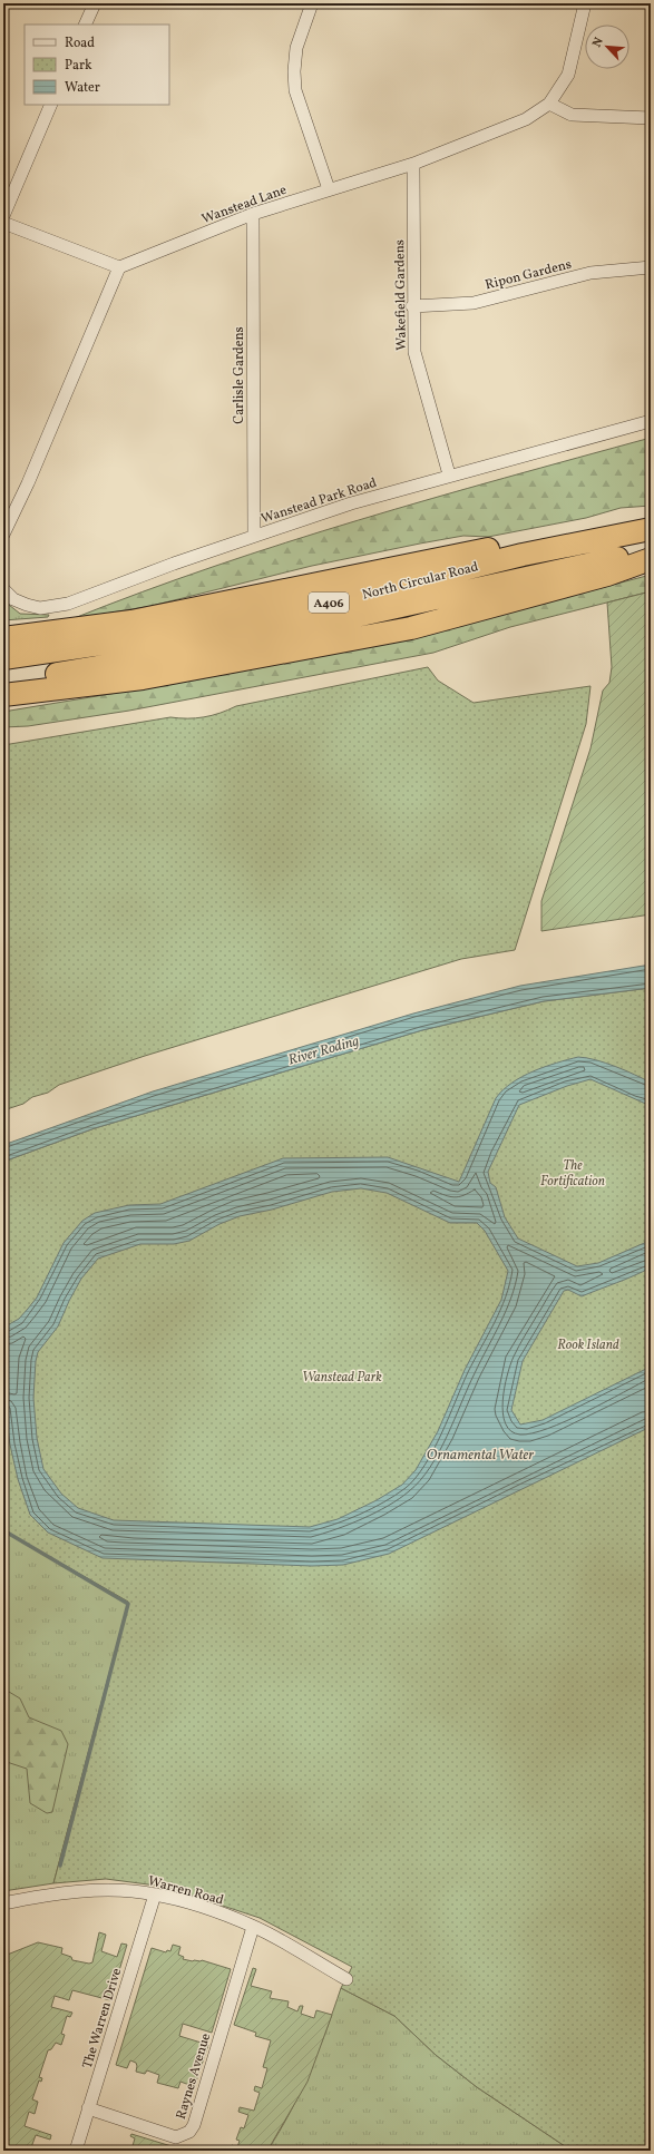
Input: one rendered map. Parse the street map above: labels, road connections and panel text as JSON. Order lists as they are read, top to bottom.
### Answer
{
  "streets": {
    "highway": ["North Circular Road", "A406"],
    "street": [
      "Wanstead Lane",
      "Ripon Gardens",
      "Wakefield Gardens",
      "Carlisle Gardens",
      "Wanstead Park Road",
      "Warren Road",
      "The Warren Drive",
      "Raynes Avenue"
    ]
  },
  "crossings": [
    ["Wanstead Lane", "Wakefield Gardens"],
    ["Wanstead Lane", "Carlisle Gardens"],
    ["Ripon Gardens", "Wakefield Gardens"],
    ["Wakefield Gardens", "Wanstead Park Road"],
    ["Carlisle Gardens", "Wanstead Park Road"],
    ["North Circular Road", "A406"],
    ["Warren Road", "The Warren Drive"],
    ["Warren Road", "Raynes Avenue"],
    ["The Warren Drive", "Raynes Avenue"]
  ],
  "water": ["River Roding", "Ornamental Water"],
  "parks": ["The Fortification", "Rook Island", "Wanstead Park"],
  "legend": ["Road", "Park", "Water"],
  "north": "top left"
}
